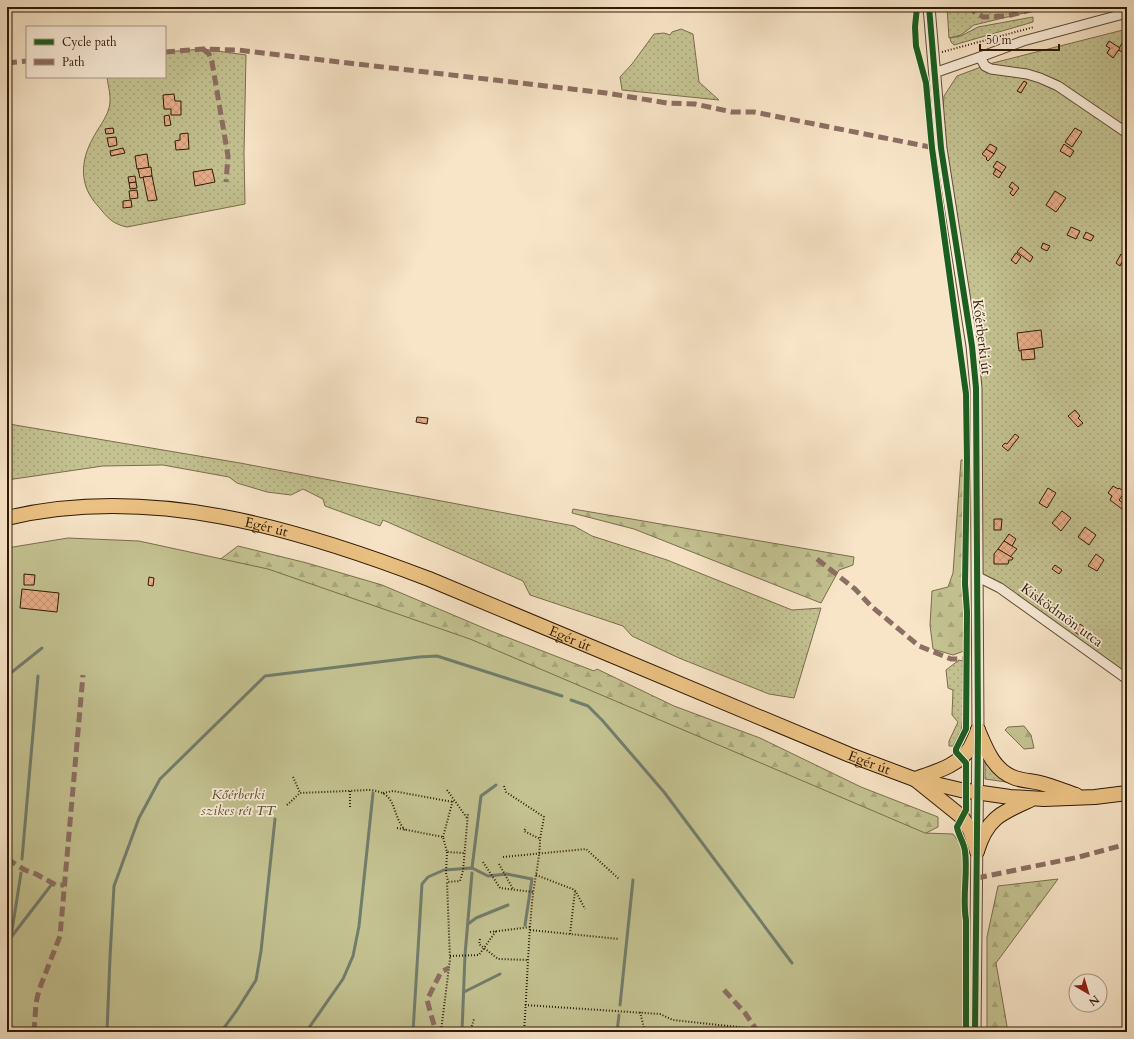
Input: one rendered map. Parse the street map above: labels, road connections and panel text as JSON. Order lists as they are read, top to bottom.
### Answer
{
  "streets": {
    "main road": ["Egér út"],
    "street": ["Kőérberki út", "Kisködmön utca"]
  },
  "crossings": [
    ["Kőérberki út", "Egér út"],
    ["Kőérberki út", "Kisködmön utca"]
  ],
  "parks": ["Kőérberki szikes rét TT"],
  "legend": ["Cycle path", "Path"],
  "scale_bar": "50 m",
  "north": "bottom right"
}
